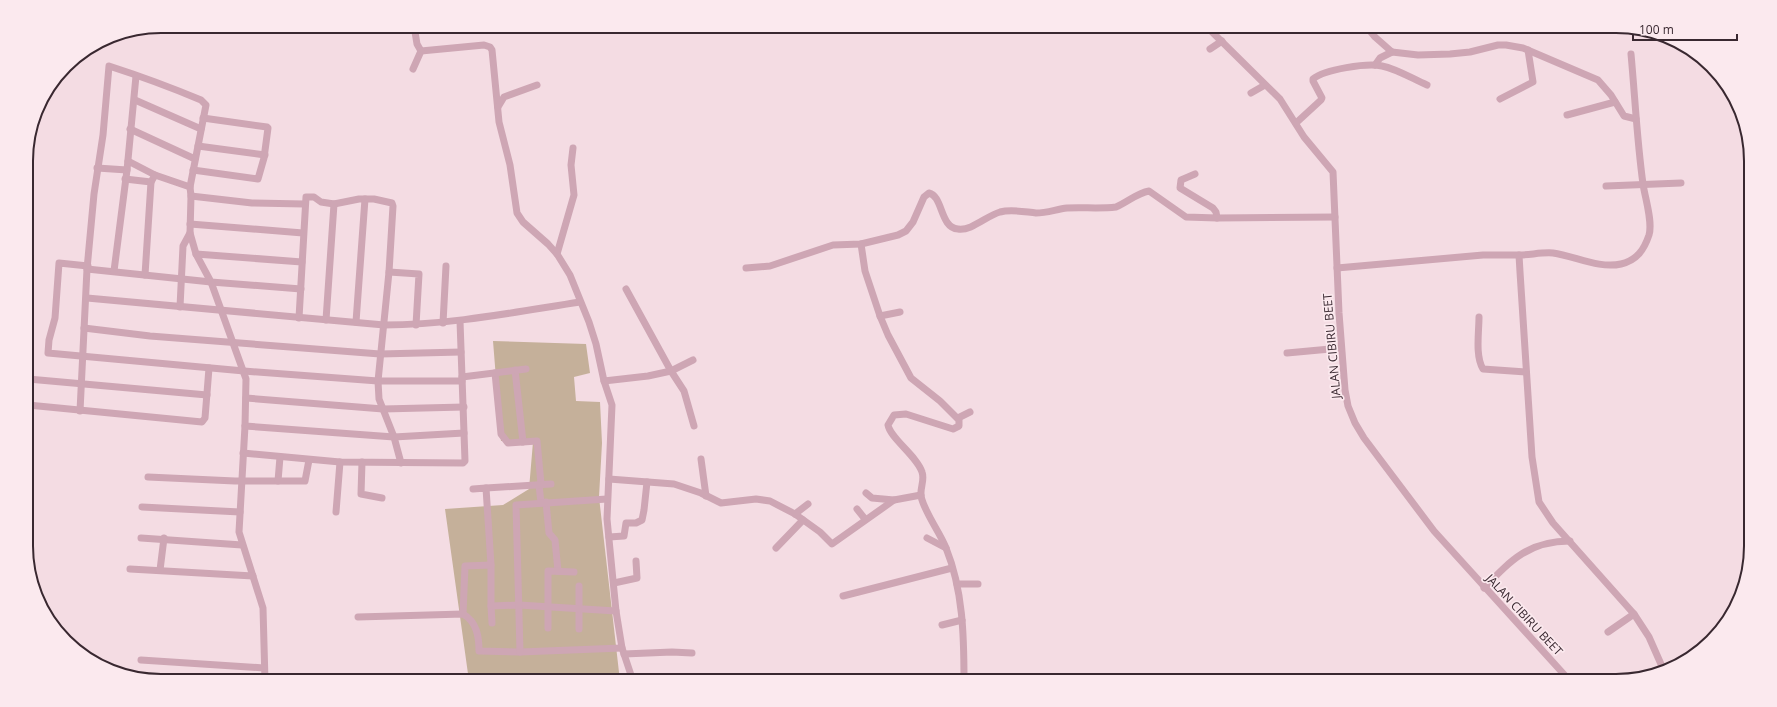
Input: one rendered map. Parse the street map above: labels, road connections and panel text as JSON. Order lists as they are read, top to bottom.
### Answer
{
  "streets": {
    "street": ["JALAN CIBIRU BEET"]
  },
  "scale_bar": "100 m"
}
